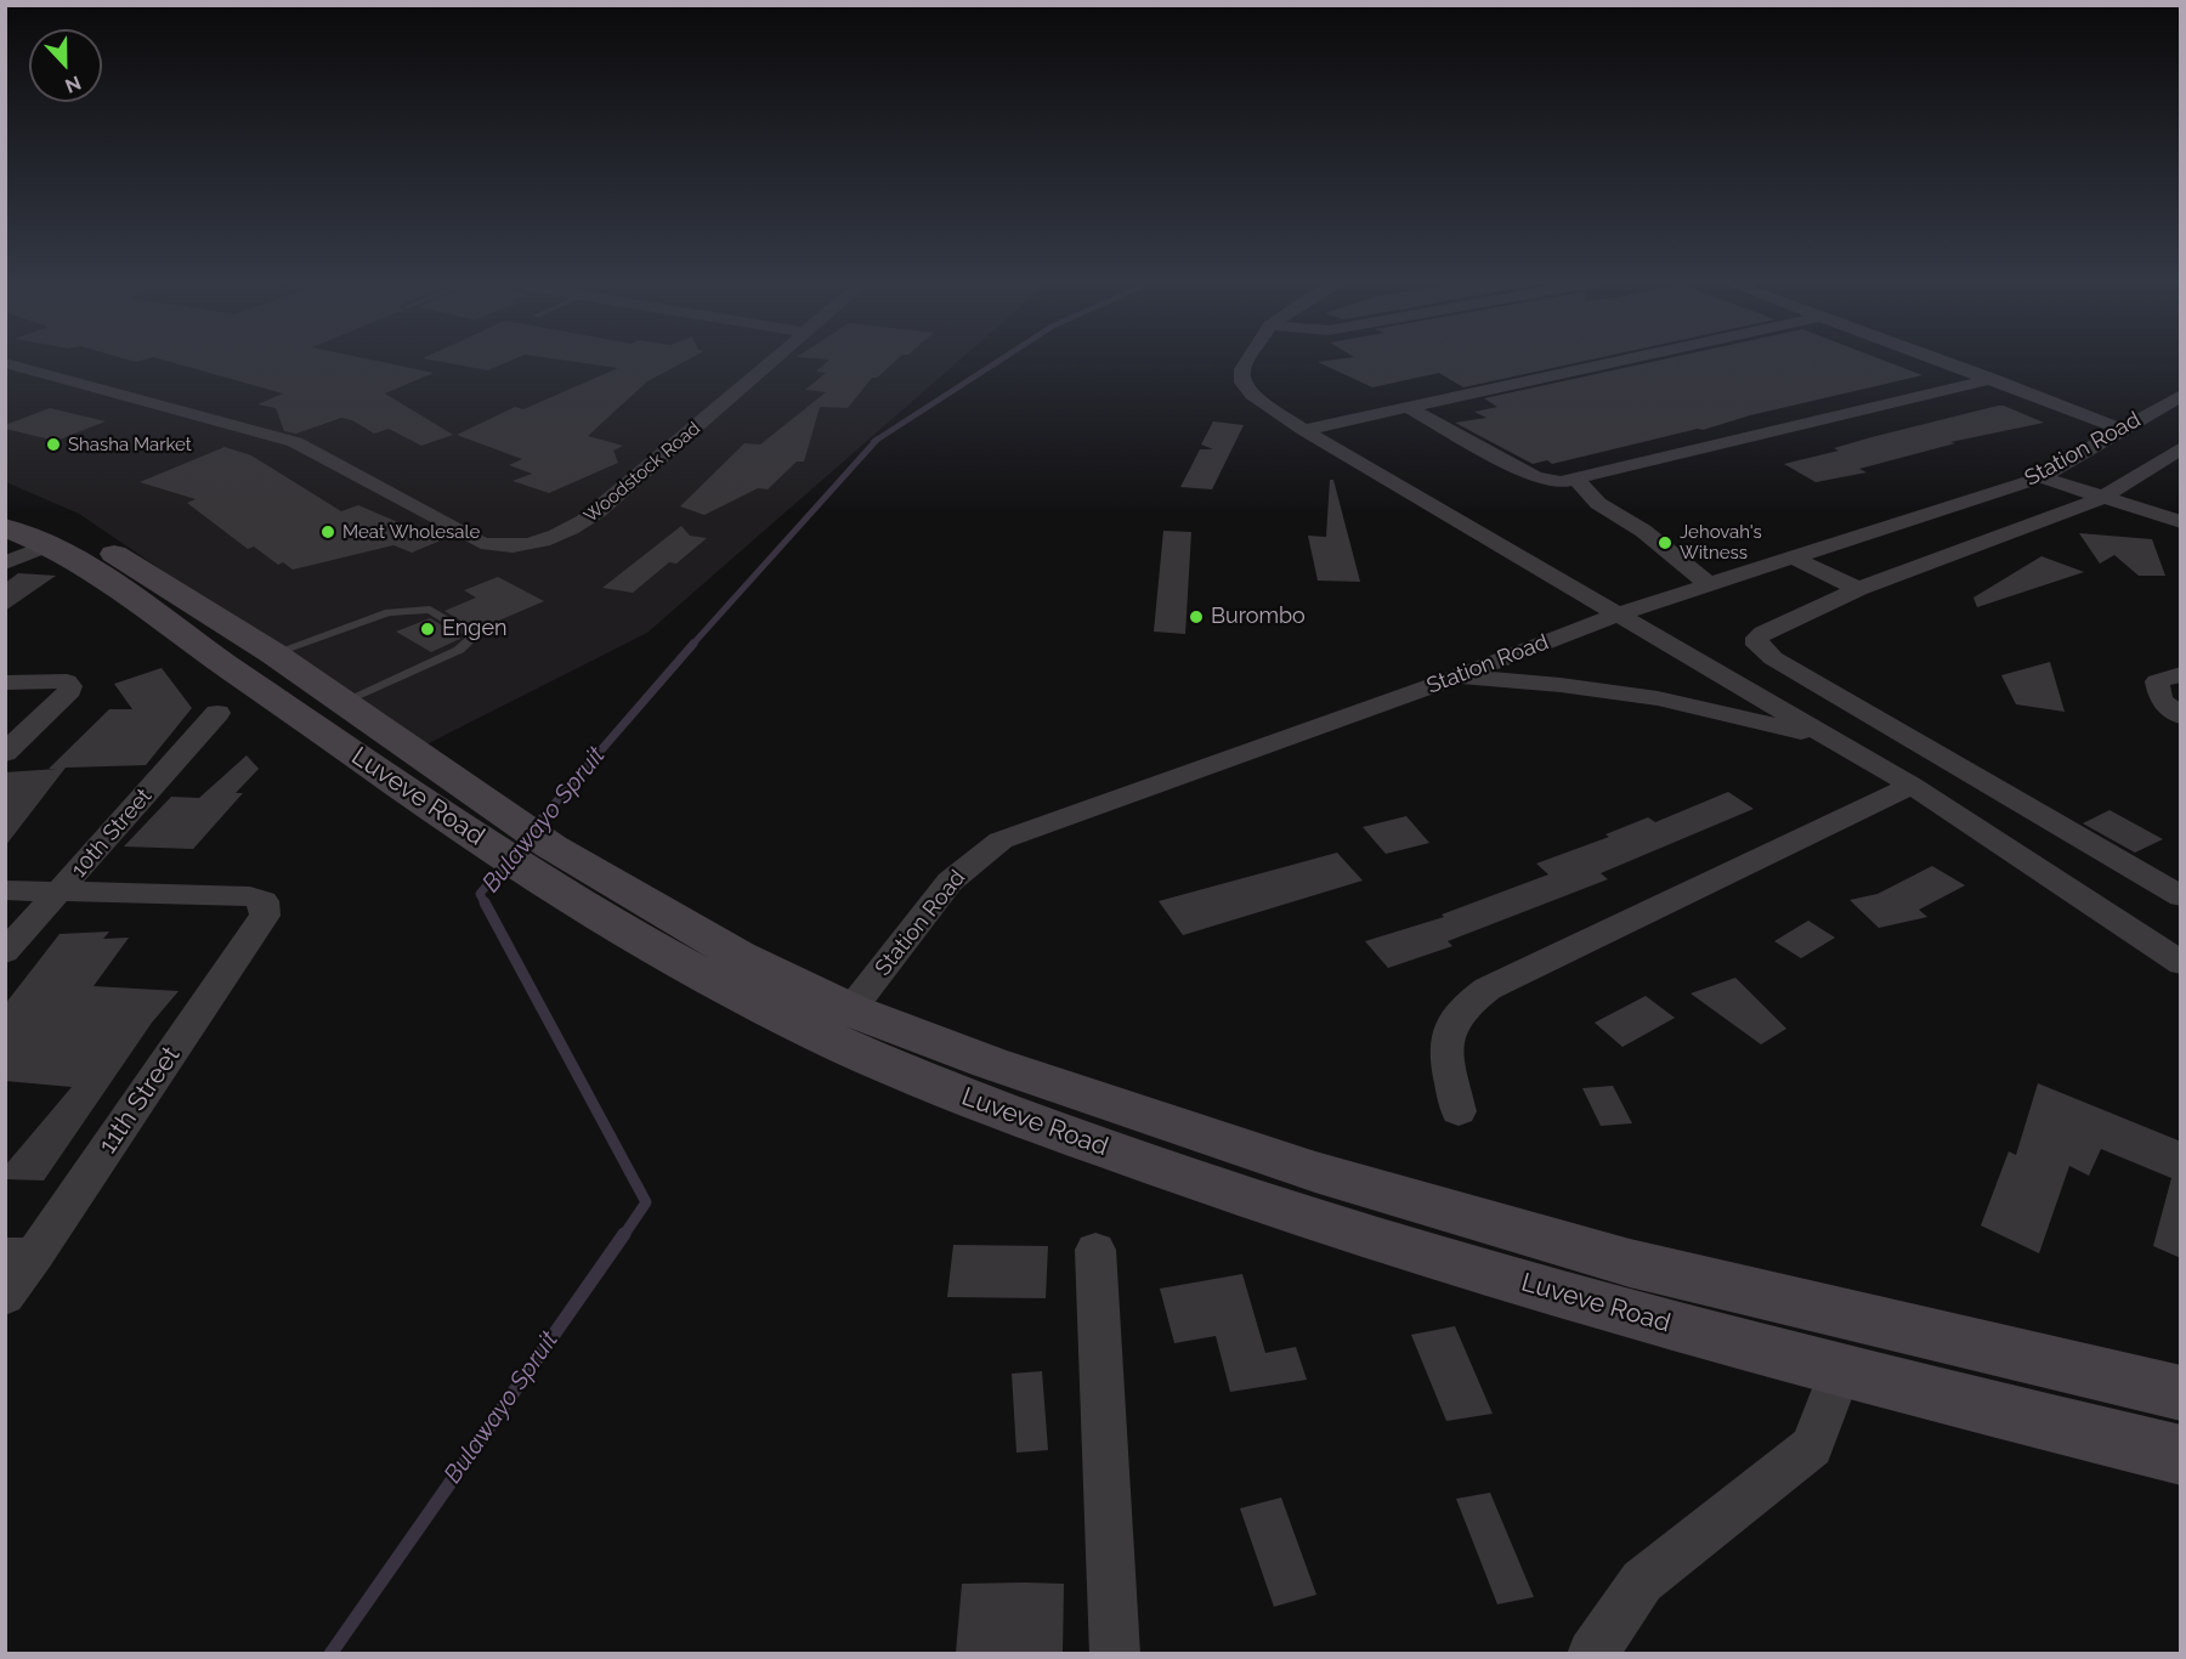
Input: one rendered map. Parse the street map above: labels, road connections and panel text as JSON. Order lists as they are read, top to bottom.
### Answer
{
  "streets": {
    "street": [
      "Station Road",
      "Woodstock Road",
      "Luveve Road",
      "10th Street",
      "11th Street"
    ]
  },
  "crossings": [
    ["Station Road", "Luveve Road"],
    ["10th Street", "11th Street"]
  ],
  "water": ["Bulawayo Spruit"],
  "places": [
    "Shasha Market",
    "Meat Wholesale",
    "Jehovah's Witness",
    "Burombo",
    "Engen"
  ],
  "north": "bottom"
}
